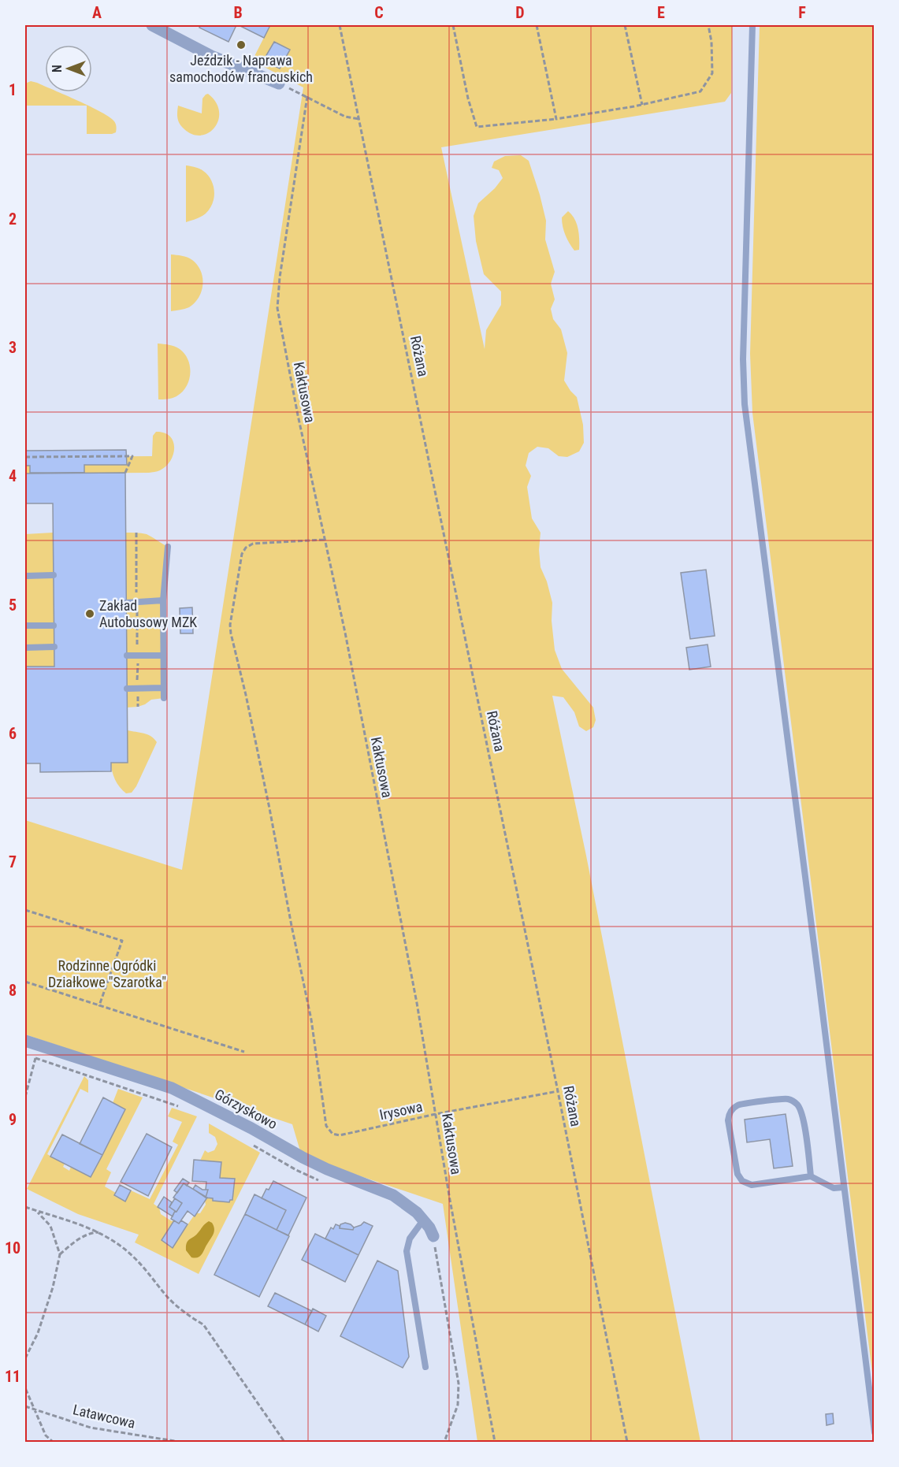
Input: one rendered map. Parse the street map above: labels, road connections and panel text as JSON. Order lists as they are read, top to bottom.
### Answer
{
  "streets": {
    "street": ["Górzyskowo"],
    "path": [
      "Różana",
      "Kaktusowa",
      "Irysowa",
      "Latawcowa"
    ]
  },
  "crossings": [
    ["Różana", "Irysowa"],
    ["Kaktusowa", "Irysowa"]
  ],
  "parks": ["Rodzinne Ogródki Działkowe \"Szarotka\""],
  "places": ["Jeździk - Naprawa samochodów francuskich", "Zakład Autobusowy MZK"],
  "north": "left",
  "grid": {
    "columns": [
      "A",
      "B",
      "C",
      "D",
      "E",
      "F"
    ],
    "rows": [
      "1",
      "2",
      "3",
      "4",
      "5",
      "6",
      "7",
      "8",
      "9",
      "10",
      "11"
    ]
  }
}
